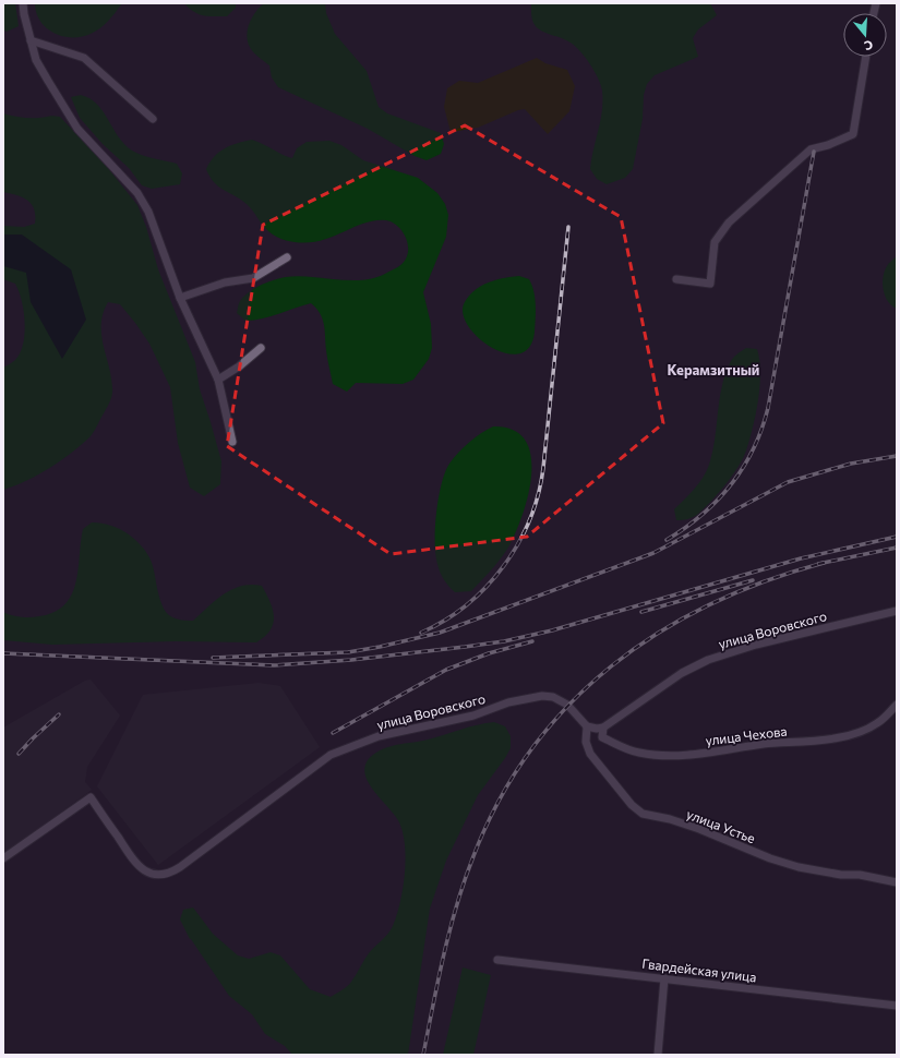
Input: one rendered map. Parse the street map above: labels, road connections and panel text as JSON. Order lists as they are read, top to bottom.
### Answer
{
  "streets": {
    "street": [
      "улица Воровского",
      "улица Чехова",
      "улица Устье",
      "Гвардейская улица"
    ]
  },
  "crossings": [
    ["улица Воровского", "улица Чехова"],
    ["улица Воровского", "улица Устье"]
  ],
  "districts": ["Керамзитный"],
  "north": "bottom"
}
